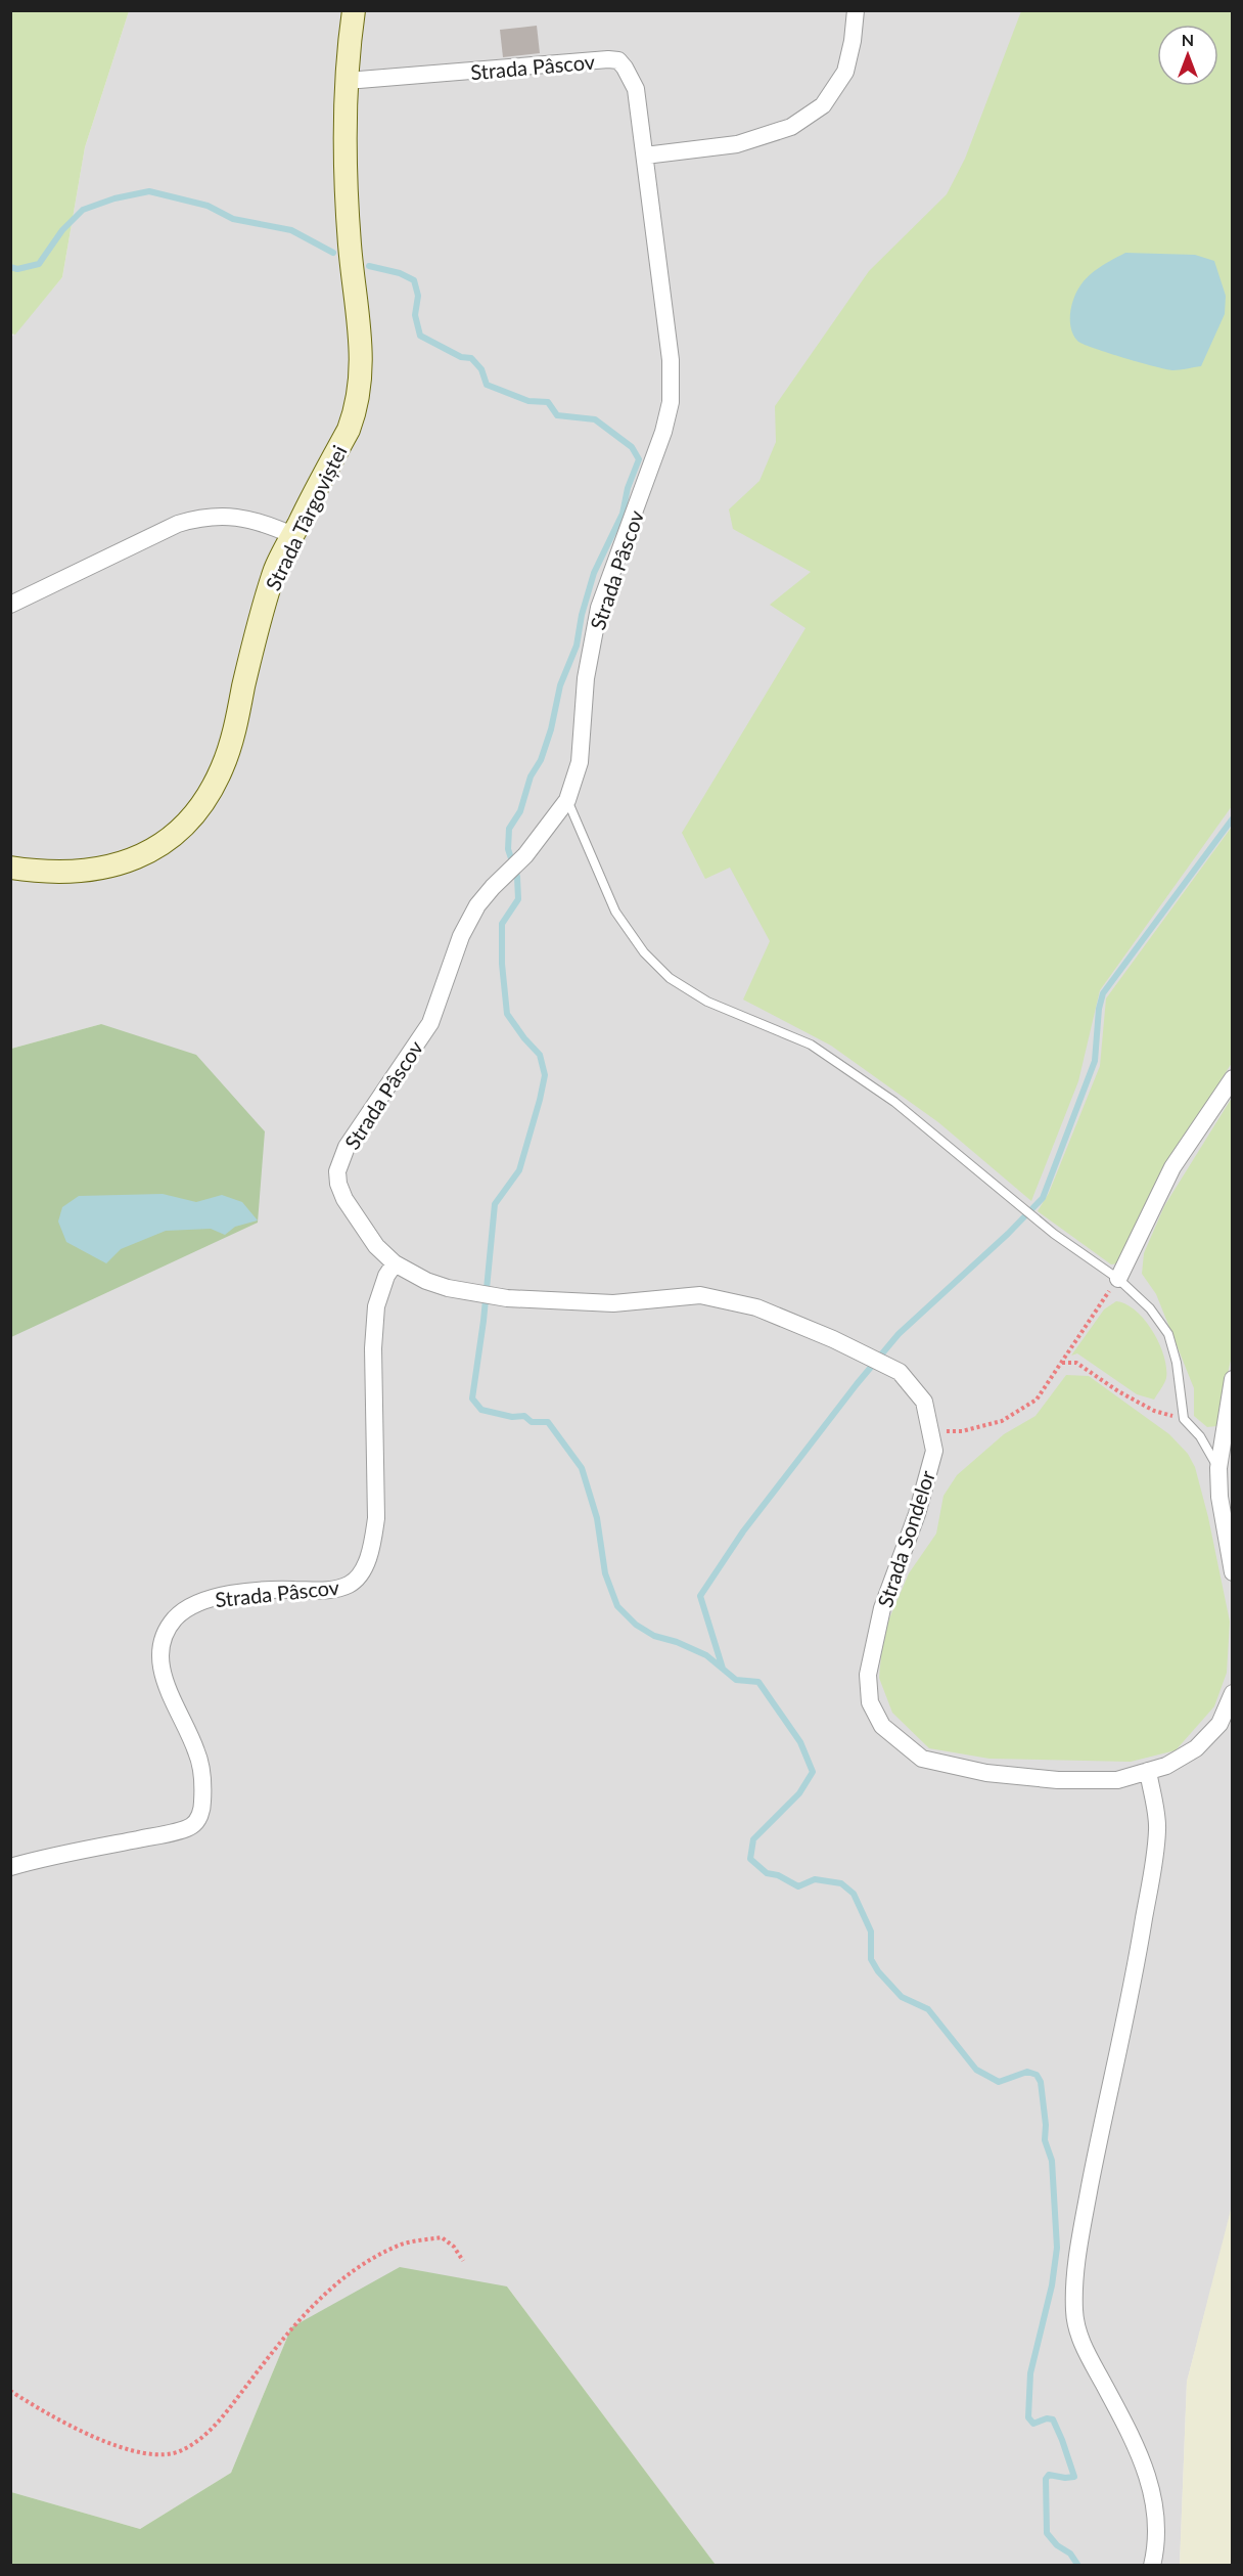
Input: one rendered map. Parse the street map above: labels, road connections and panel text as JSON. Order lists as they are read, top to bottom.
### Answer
{
  "streets": {
    "main road": ["Strada Târgoviștei"],
    "street": ["Strada Pâscov", "Strada Sondelor"]
  },
  "crossings": [
    ["Strada Pâscov", "Strada Târgoviștei"],
    ["Strada Pâscov", "Strada Sondelor"]
  ],
  "north": "top"
}
